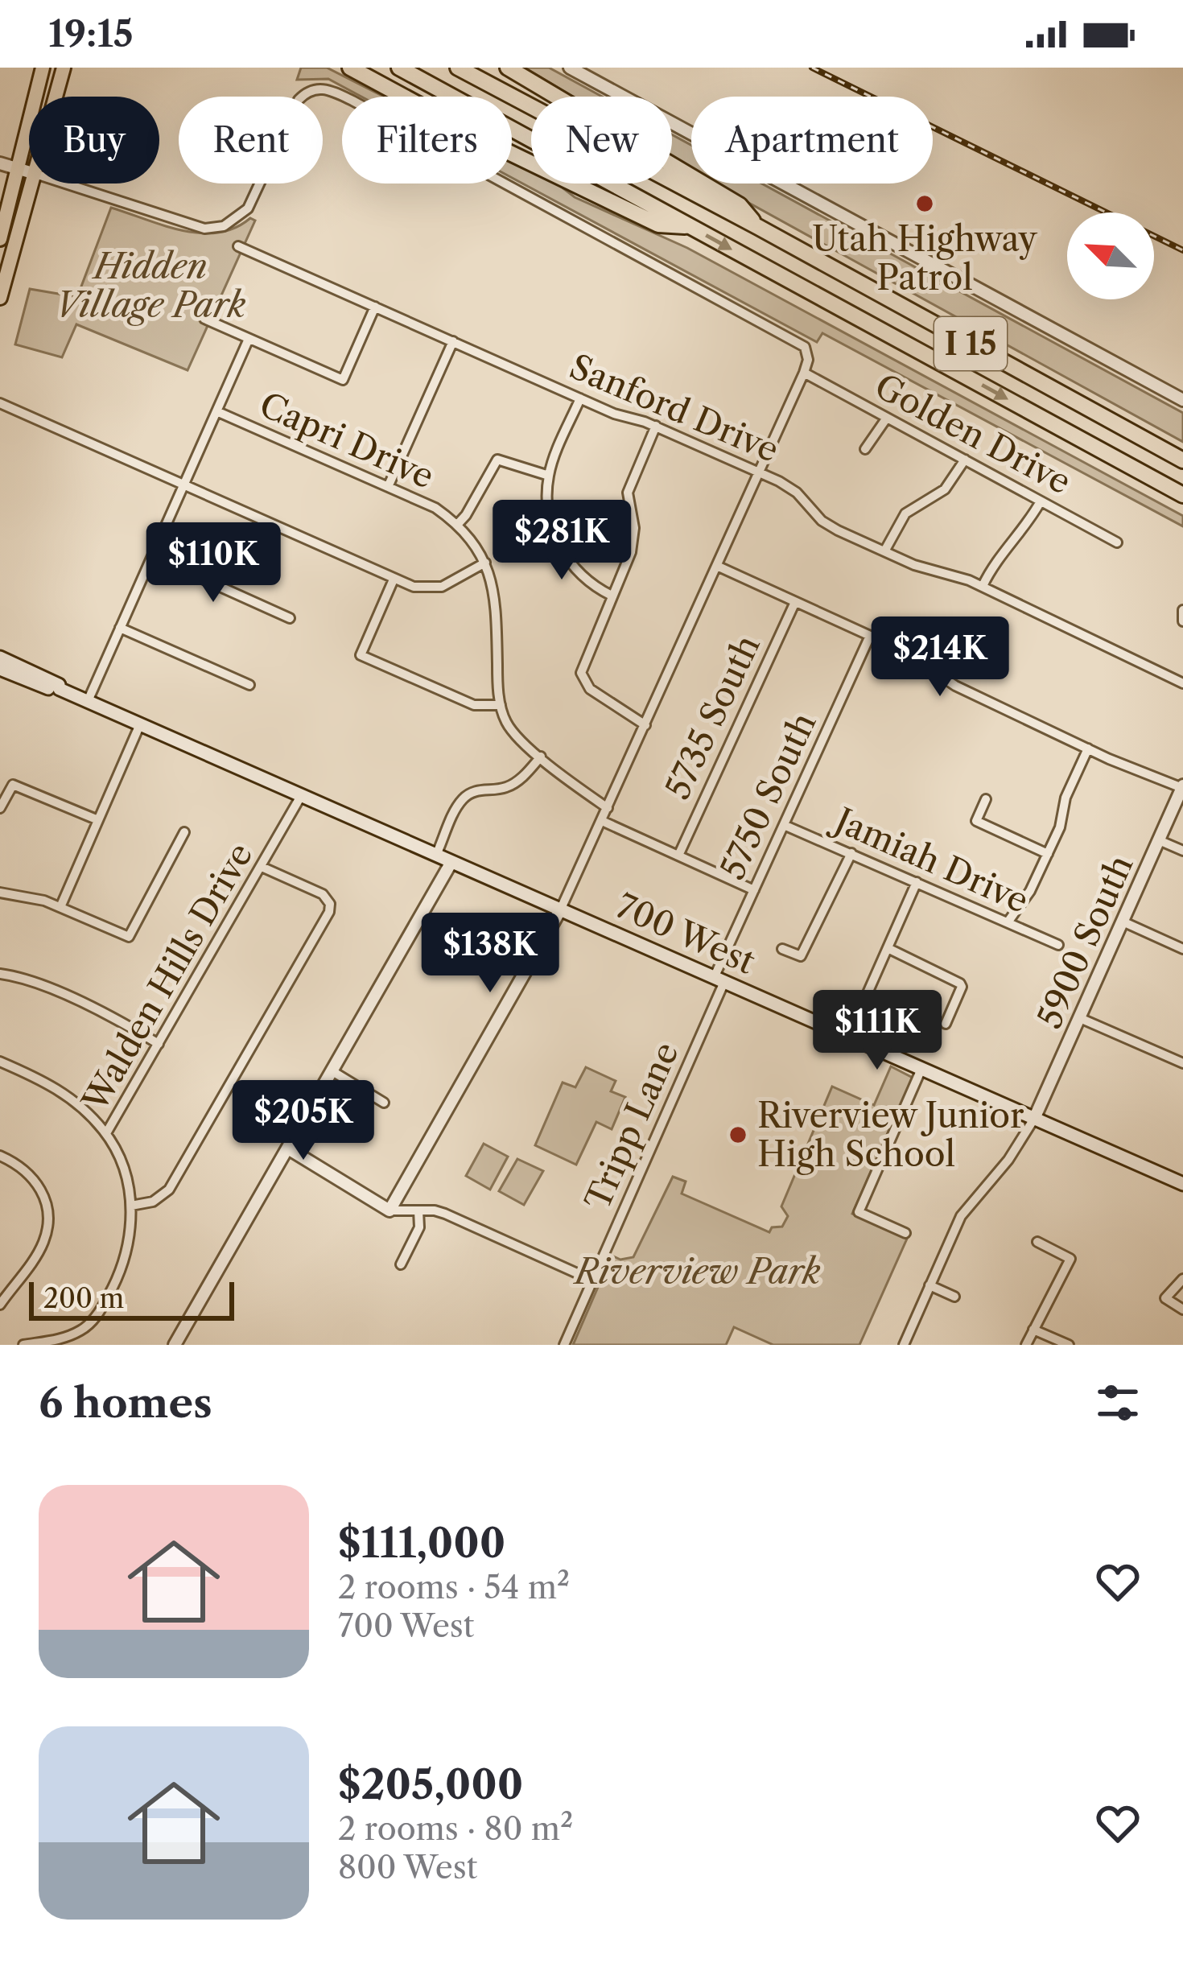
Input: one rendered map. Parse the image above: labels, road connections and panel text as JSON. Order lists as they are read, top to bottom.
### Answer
{
  "streets": {
    "highway": ["I 15"],
    "main road": ["700 West"],
    "street": [
      "Sanford Drive",
      "Golden Drive",
      "Capri Drive",
      "5735 South",
      "5750 South",
      "Jamiah Drive",
      "5900 South",
      "Walden Hills Drive",
      "Tripp Lane"
    ]
  },
  "crossings": [
    ["5750 South", "Jamiah Drive"],
    ["5750 South", "700 West"],
    ["5750 South", "Tripp Lane"],
    ["700 West", "5900 South"],
    ["700 West", "Walden Hills Drive"],
    ["700 West", "Tripp Lane"]
  ],
  "parks": ["Hidden Village Park", "Riverview Park"],
  "places": ["Utah Highway Patrol", "Riverview Junior High School"],
  "scale_bar": "200 m",
  "north": "top left",
  "page": {
    "status": "19:15",
    "chip": [
      "Buy",
      "Rent",
      "Filters",
      "New",
      "Apartment"
    ],
    "price": [
      "$281K",
      "$110K",
      "$214K",
      "$138K",
      "$111K",
      "$205K"
    ],
    "scale": "200 m",
    "heading": "6 homes",
    "list": [
      {
        "name": "$111,000",
        "note": "2 rooms · 54 m² · 700 West"
      },
      {
        "name": "$205,000",
        "note": "2 rooms · 80 m² · 800 West"
      }
    ]
  }
}
